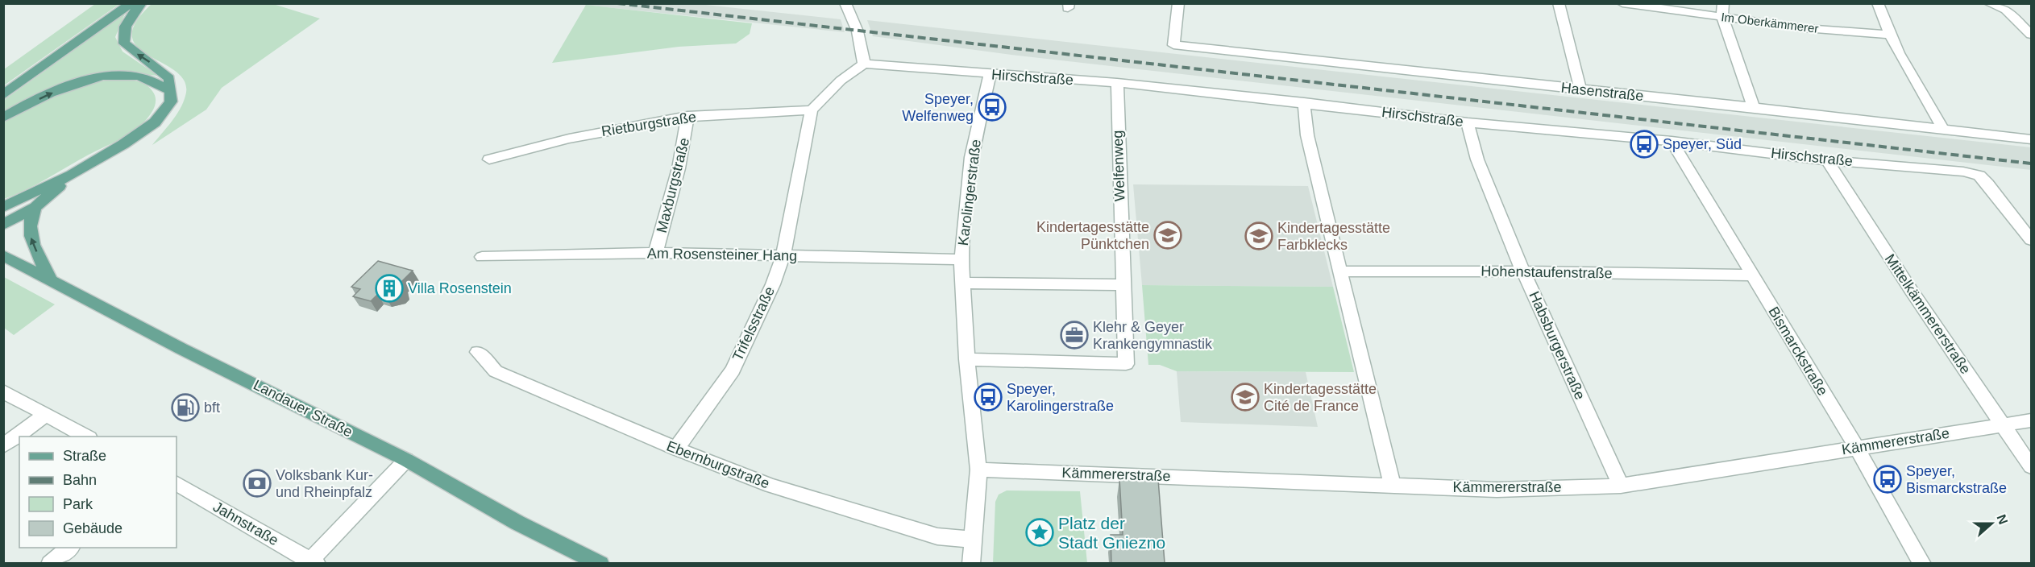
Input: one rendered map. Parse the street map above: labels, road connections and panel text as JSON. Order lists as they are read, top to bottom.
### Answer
{
  "streets": {
    "main road": ["Landauer Straße"],
    "street": [
      "Im Oberkämmerer",
      "Hirschstraße",
      "Hasenstraße",
      "Rietburgstraße",
      "Welfenweg",
      "Maxburgstraße",
      "Karolingerstraße",
      "Am Rosensteiner Hang",
      "Hohenstaufenstraße",
      "Mittelkämmererstraße",
      "Trifelsstraße",
      "Habsburgerstraße",
      "Bismarckstraße",
      "Kämmererstraße",
      "Ebernburgstraße",
      "Jahnstraße"
    ]
  },
  "crossings": [
    ["Hirschstraße", "Welfenweg"],
    ["Hirschstraße", "Karolingerstraße"],
    ["Hirschstraße", "Mittelkämmererstraße"],
    ["Hirschstraße", "Habsburgerstraße"],
    ["Hirschstraße", "Bismarckstraße"],
    ["Rietburgstraße", "Maxburgstraße"],
    ["Rietburgstraße", "Trifelsstraße"],
    ["Welfenweg", "Karolingerstraße"],
    ["Maxburgstraße", "Am Rosensteiner Hang"],
    ["Karolingerstraße", "Am Rosensteiner Hang"],
    ["Karolingerstraße", "Kämmererstraße"],
    ["Karolingerstraße", "Ebernburgstraße"],
    ["Am Rosensteiner Hang", "Trifelsstraße"],
    ["Hohenstaufenstraße", "Habsburgerstraße"],
    ["Hohenstaufenstraße", "Bismarckstraße"],
    ["Mittelkämmererstraße", "Kämmererstraße"],
    ["Trifelsstraße", "Ebernburgstraße"],
    ["Habsburgerstraße", "Kämmererstraße"],
    ["Bismarckstraße", "Kämmererstraße"]
  ],
  "places": {
    "bus stop": [
      "Speyer, Welfenweg",
      "Speyer, Süd",
      "Speyer, Karolingerstraße",
      "Speyer, Bismarckstraße"
    ],
    "school or university": ["Kindertagesstätte Pünktchen", "Kindertagesstätte Farbklecks", "Kindertagesstätte Cité de France"],
    "building": ["Villa Rosenstein"],
    "office": ["Klehr & Geyer Krankengymnastik"],
    "fuel station": ["bft"],
    "bank": ["Volksbank Kur- und Rheinpfalz"],
    "place": ["Platz der Stadt Gniezno"]
  },
  "legend": [
    "Straße",
    "Bahn",
    "Park",
    "Gebäude"
  ],
  "north": "right"
}
